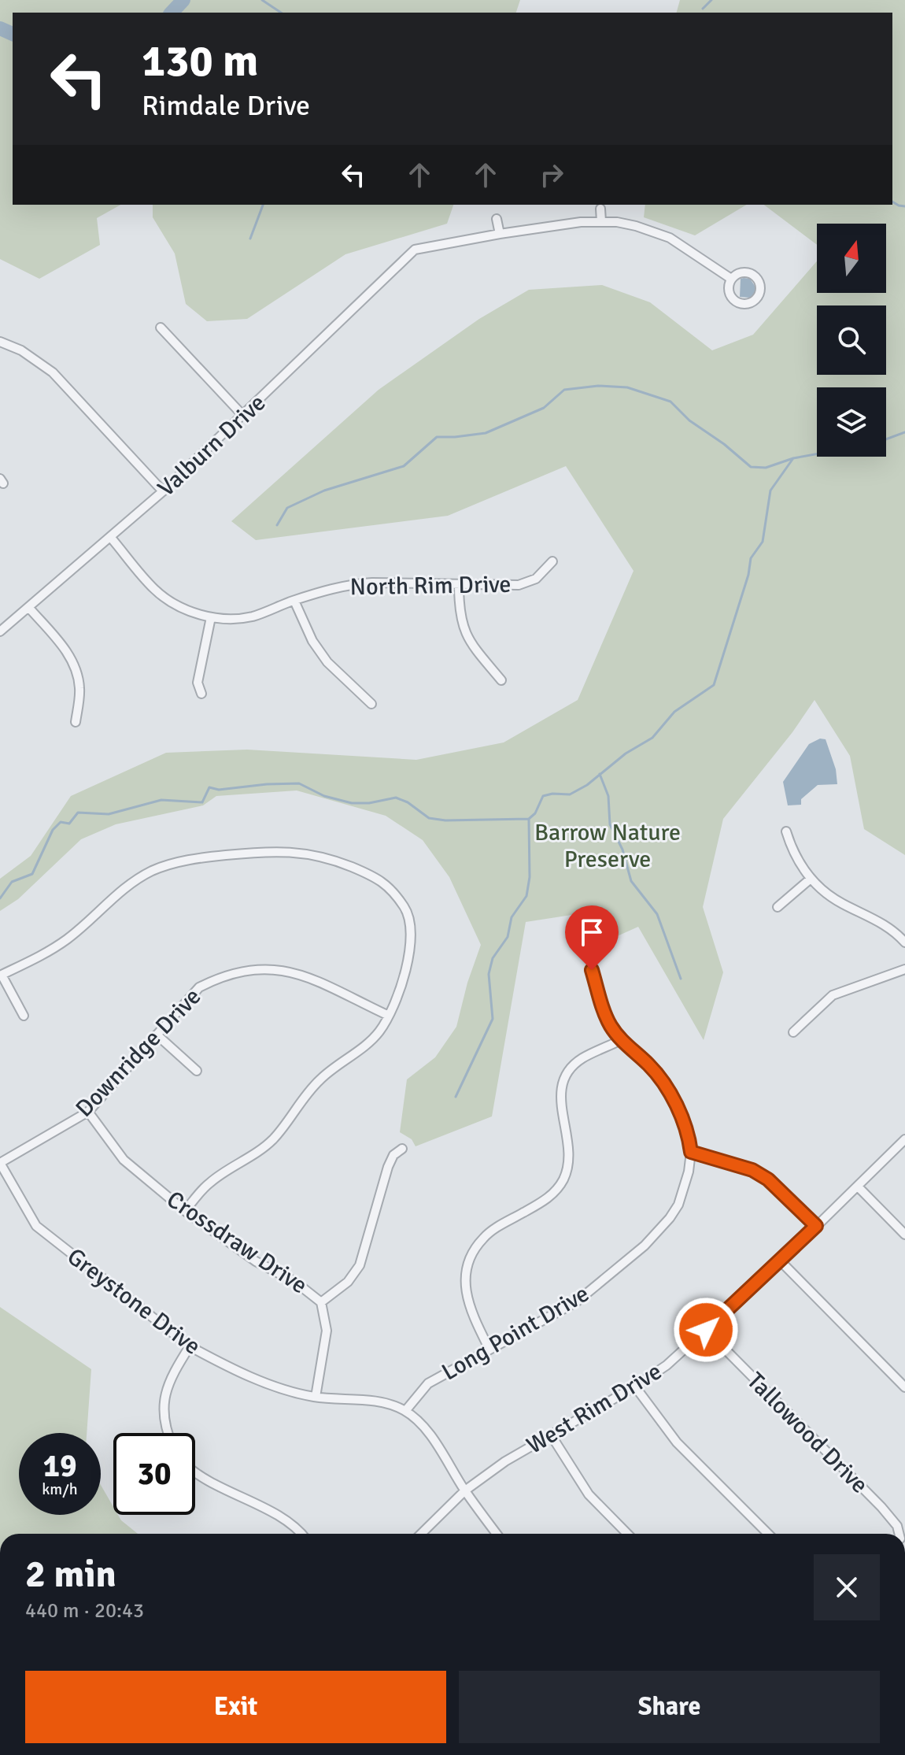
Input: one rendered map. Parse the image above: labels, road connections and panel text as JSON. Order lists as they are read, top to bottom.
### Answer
{
  "streets": {
    "street": [
      "Valburn Drive",
      "North Rim Drive",
      "Downridge Drive",
      "Crossdraw Drive",
      "Greystone Drive",
      "Long Point Drive",
      "West Rim Drive",
      "Tallowood Drive"
    ]
  },
  "crossings": [
    ["Valburn Drive", "North Rim Drive"],
    ["Downridge Drive", "Crossdraw Drive"],
    ["Downridge Drive", "Greystone Drive"],
    ["Crossdraw Drive", "Greystone Drive"],
    ["Greystone Drive", "Long Point Drive"],
    ["Greystone Drive", "West Rim Drive"],
    ["West Rim Drive", "Tallowood Drive"]
  ],
  "parks": ["Barrow Nature Preserve"],
  "north": "top",
  "page": {
    "turn": ["130 m", "Rimdale Drive"],
    "speed": "19 km/h",
    "limit": "30",
    "heading": ["2 min", "440 m · 20:43"],
    "buttons": ["Exit", "Share"]
  }
}
